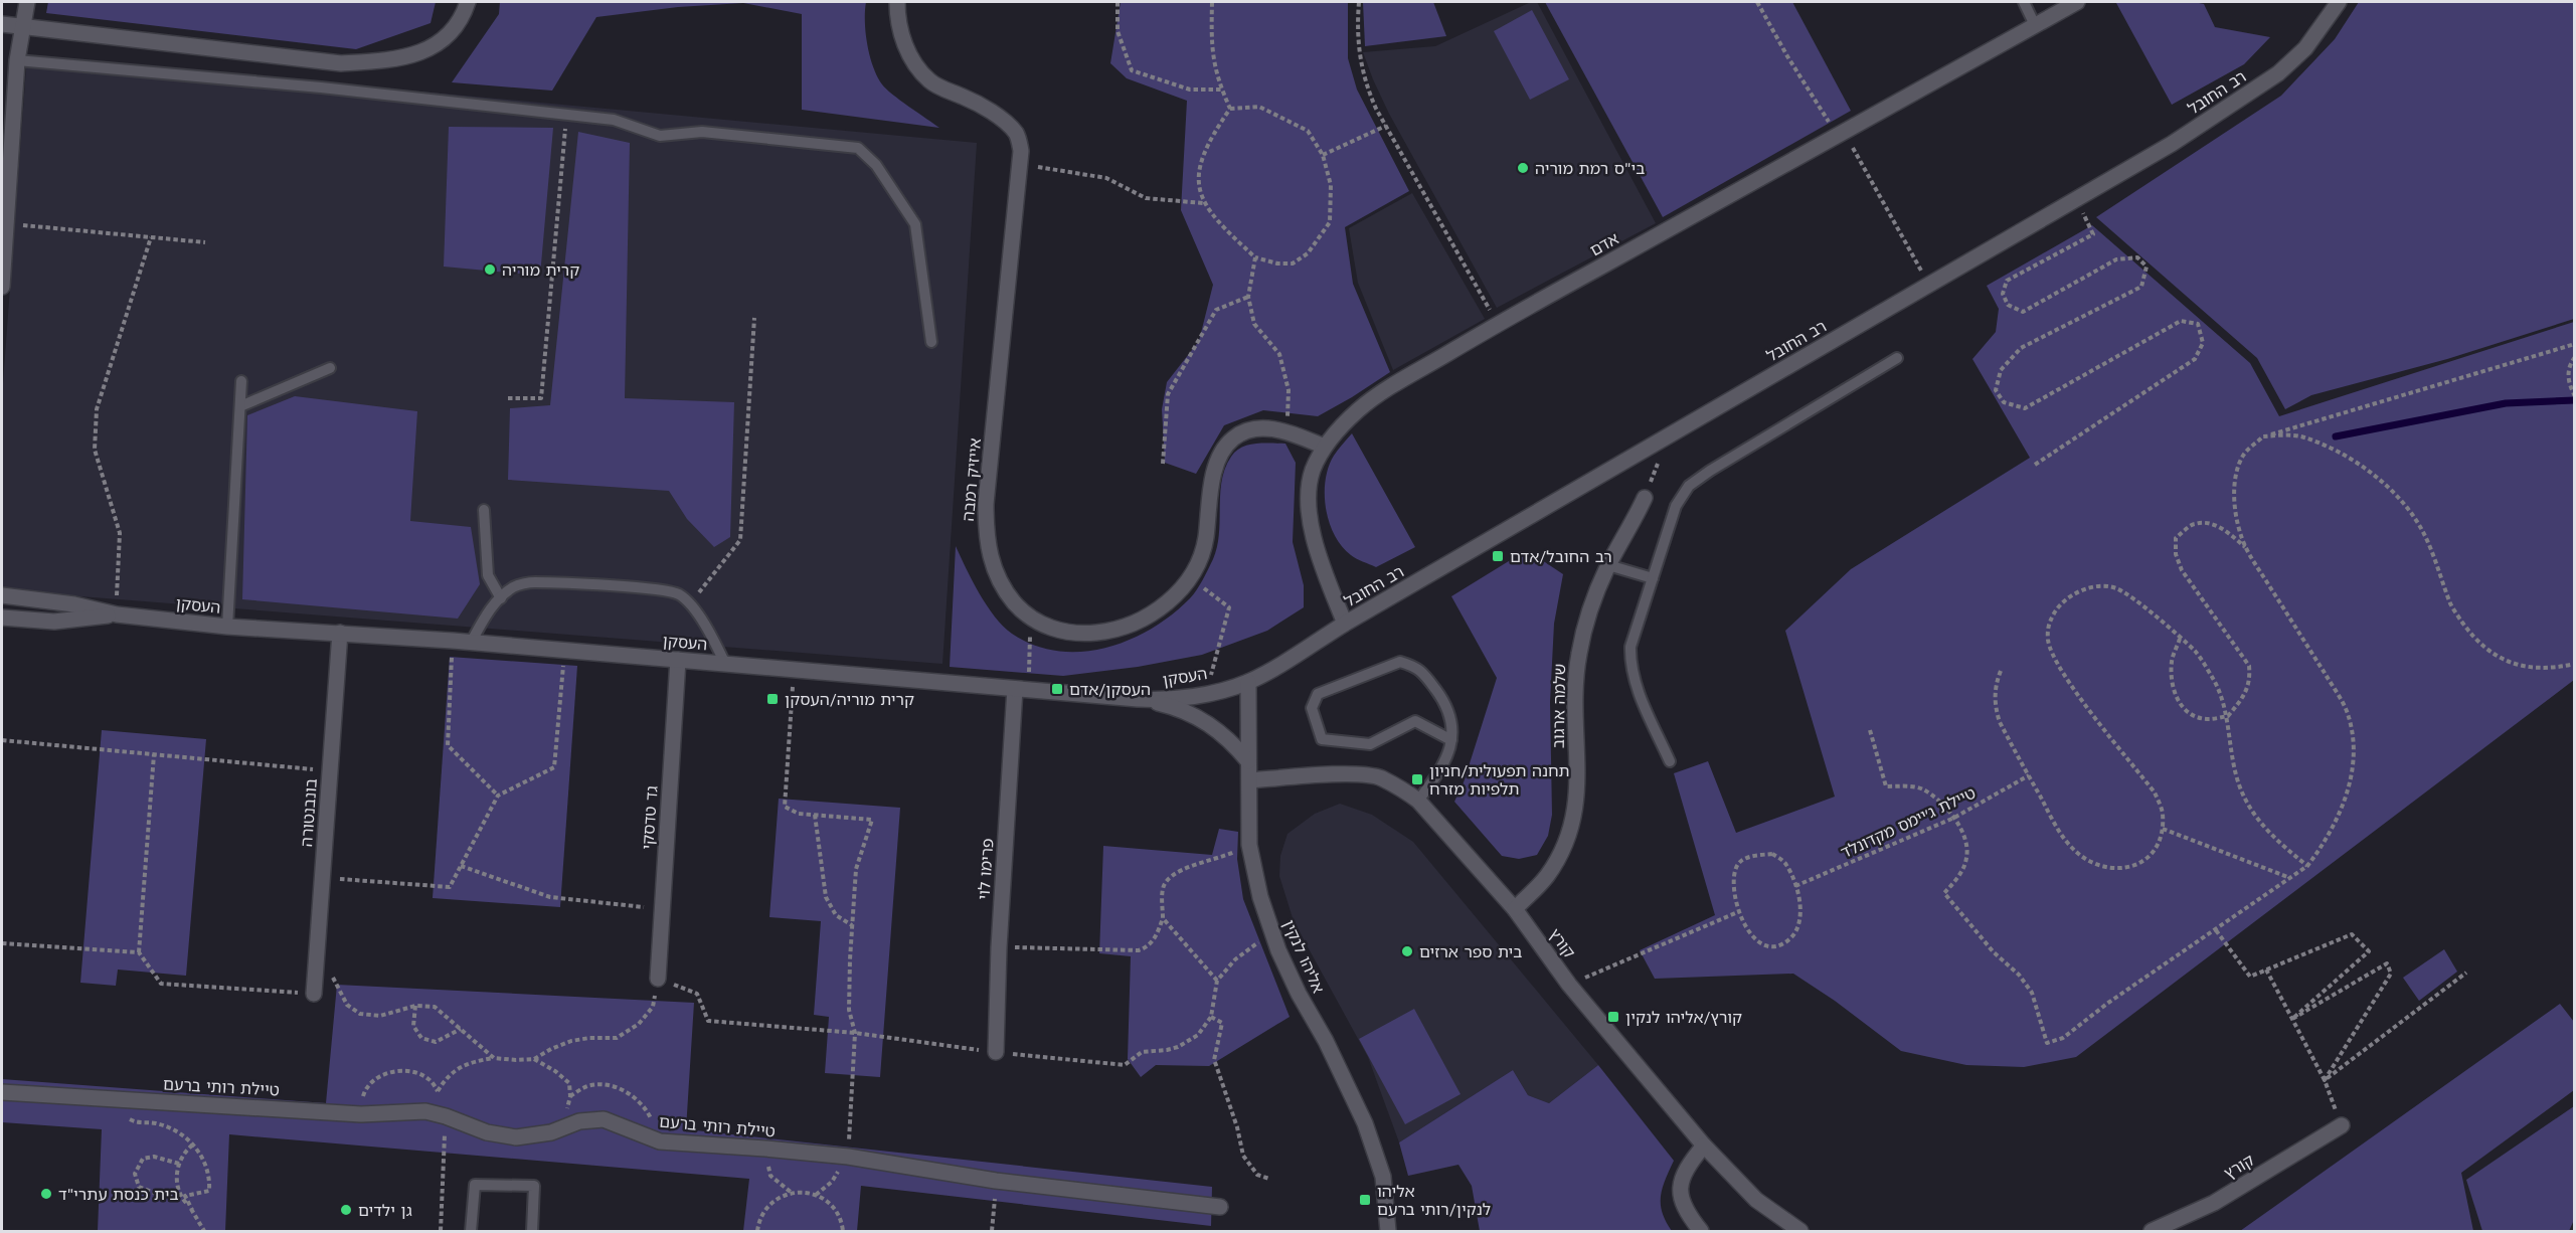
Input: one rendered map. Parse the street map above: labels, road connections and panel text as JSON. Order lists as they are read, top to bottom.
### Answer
{
  "streets": {
    "street": [
      "רב החובל",
      "אדם",
      "אייזיק רמבה",
      "העסקן",
      "שלמה ארגוב",
      "בונבנטורה",
      "גד טדסקי",
      "פרימו לוי",
      "קורץ",
      "אליהו לנקין",
      "טיילת רותי ברעם"
    ],
    "path": ["טיילת ג׳יימס מקדונלד"]
  },
  "crossings": [
    ["רב החובל", "אדם"],
    ["רב החובל", "העסקן"],
    ["רב החובל", "אליהו לנקין"],
    ["אדם", "אייזיק רמבה"],
    ["העסקן", "בונבנטורה"],
    ["העסקן", "גד טדסקי"],
    ["העסקן", "פרימו לוי"],
    ["העסקן", "אליהו לנקין"],
    ["שלמה ארגוב", "קורץ"],
    ["קורץ", "אליהו לנקין"]
  ],
  "places": {
    "other": [
      "בי\"ס רמת מוריה",
      "קרית מוריה",
      "בית ספר ארזים",
      "בית כנסת עתרי\"ד",
      "גן ילדים"
    ],
    "transit": [
      "רב החובל/אדם",
      "העסקן/אדם",
      "קרית מוריה/העסקן",
      "תחנה תפעולית/חניון תלפיות מזרח",
      "קורץ/אליהו לנקין",
      "אליהו לנקין/רותי ברעם"
    ]
  }
}
